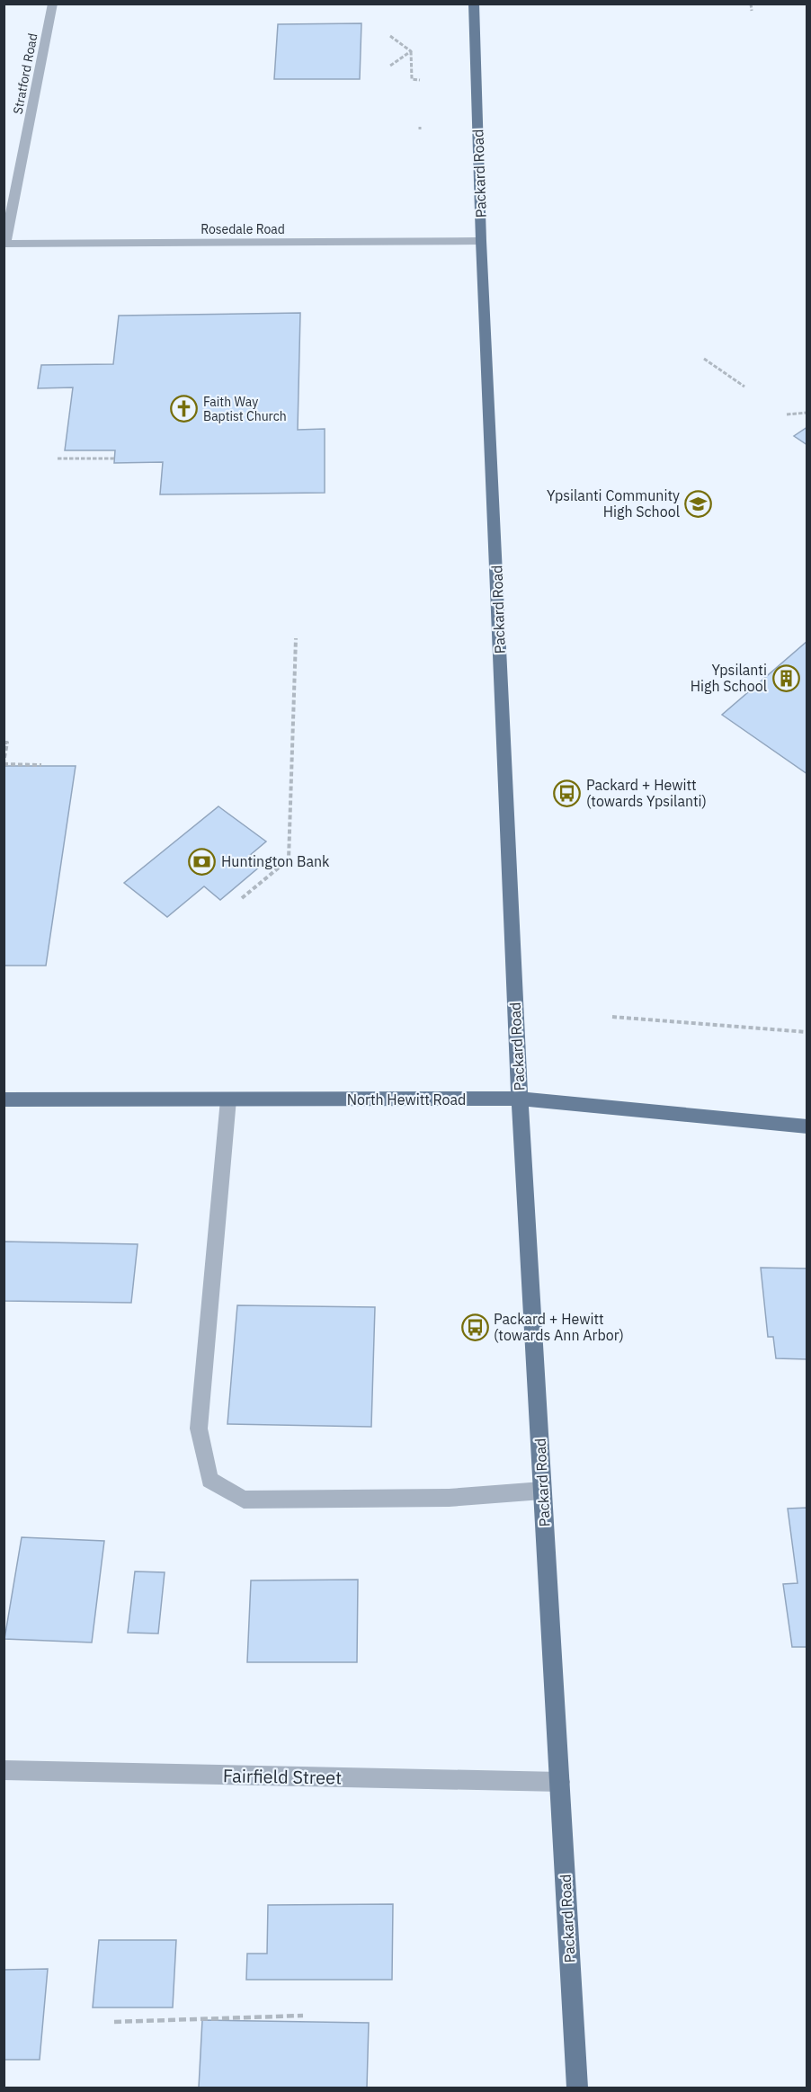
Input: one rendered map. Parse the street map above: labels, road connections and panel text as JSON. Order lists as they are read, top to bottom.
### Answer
{
  "streets": {
    "main road": ["Packard Road", "North Hewitt Road"],
    "street": ["Stratford Road", "Rosedale Road", "Fairfield Street"]
  },
  "crossings": [
    ["Stratford Road", "Rosedale Road"],
    ["Packard Road", "Rosedale Road"],
    ["Packard Road", "North Hewitt Road"],
    ["Packard Road", "Fairfield Street"]
  ],
  "places": {
    "church": ["Faith Way Baptist Church"],
    "school or university": ["Ypsilanti Community High School"],
    "building": ["Ypsilanti High School"],
    "bus stop": ["Packard + Hewitt (towards Ypsilanti)", "Packard + Hewitt (towards Ann Arbor)"],
    "bank": ["Huntington Bank"]
  }
}
